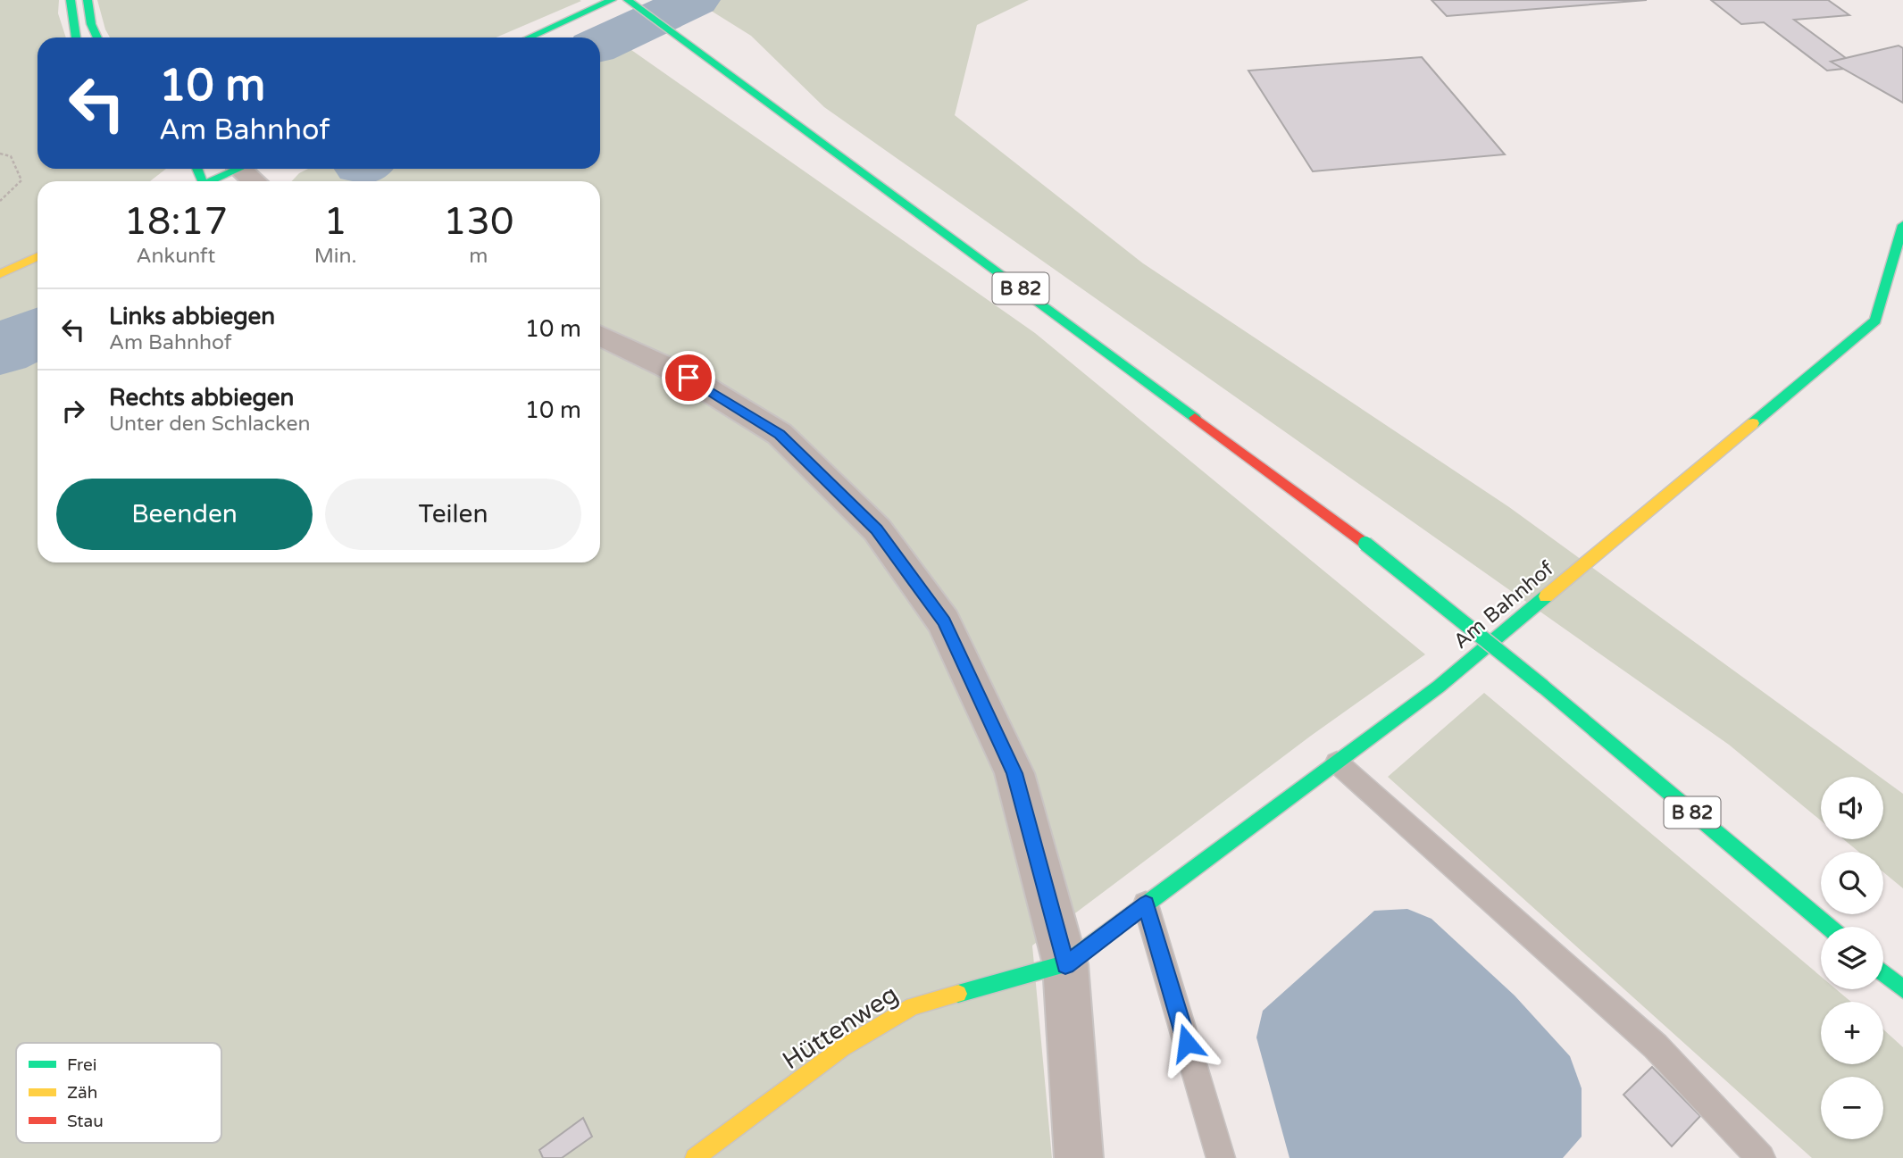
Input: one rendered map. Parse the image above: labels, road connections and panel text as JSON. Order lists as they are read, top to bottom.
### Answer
{
  "streets": {
    "main road": ["B 82", "Am Bahnhof", "Hüttenweg"]
  },
  "crossings": [
    ["Am Bahnhof", "Hüttenweg"]
  ],
  "legend": ["Frei", "Zäh", "Stau"],
  "page": {
    "turn": ["10 m", "Am Bahnhof"],
    "eta": [
      "18:17",
      "Ankunft",
      "1",
      "Min.",
      "130",
      "m"
    ],
    "list": [
      {
        "name": "Links abbiegen",
        "note": "Am Bahnhof",
        "value": "10 m"
      },
      {
        "name": "Rechts abbiegen",
        "note": "Unter den Schlacken",
        "value": "10 m"
      }
    ],
    "buttons": ["Beenden", "Teilen"],
    "map_buttons": ["+", "−"]
  }
}
